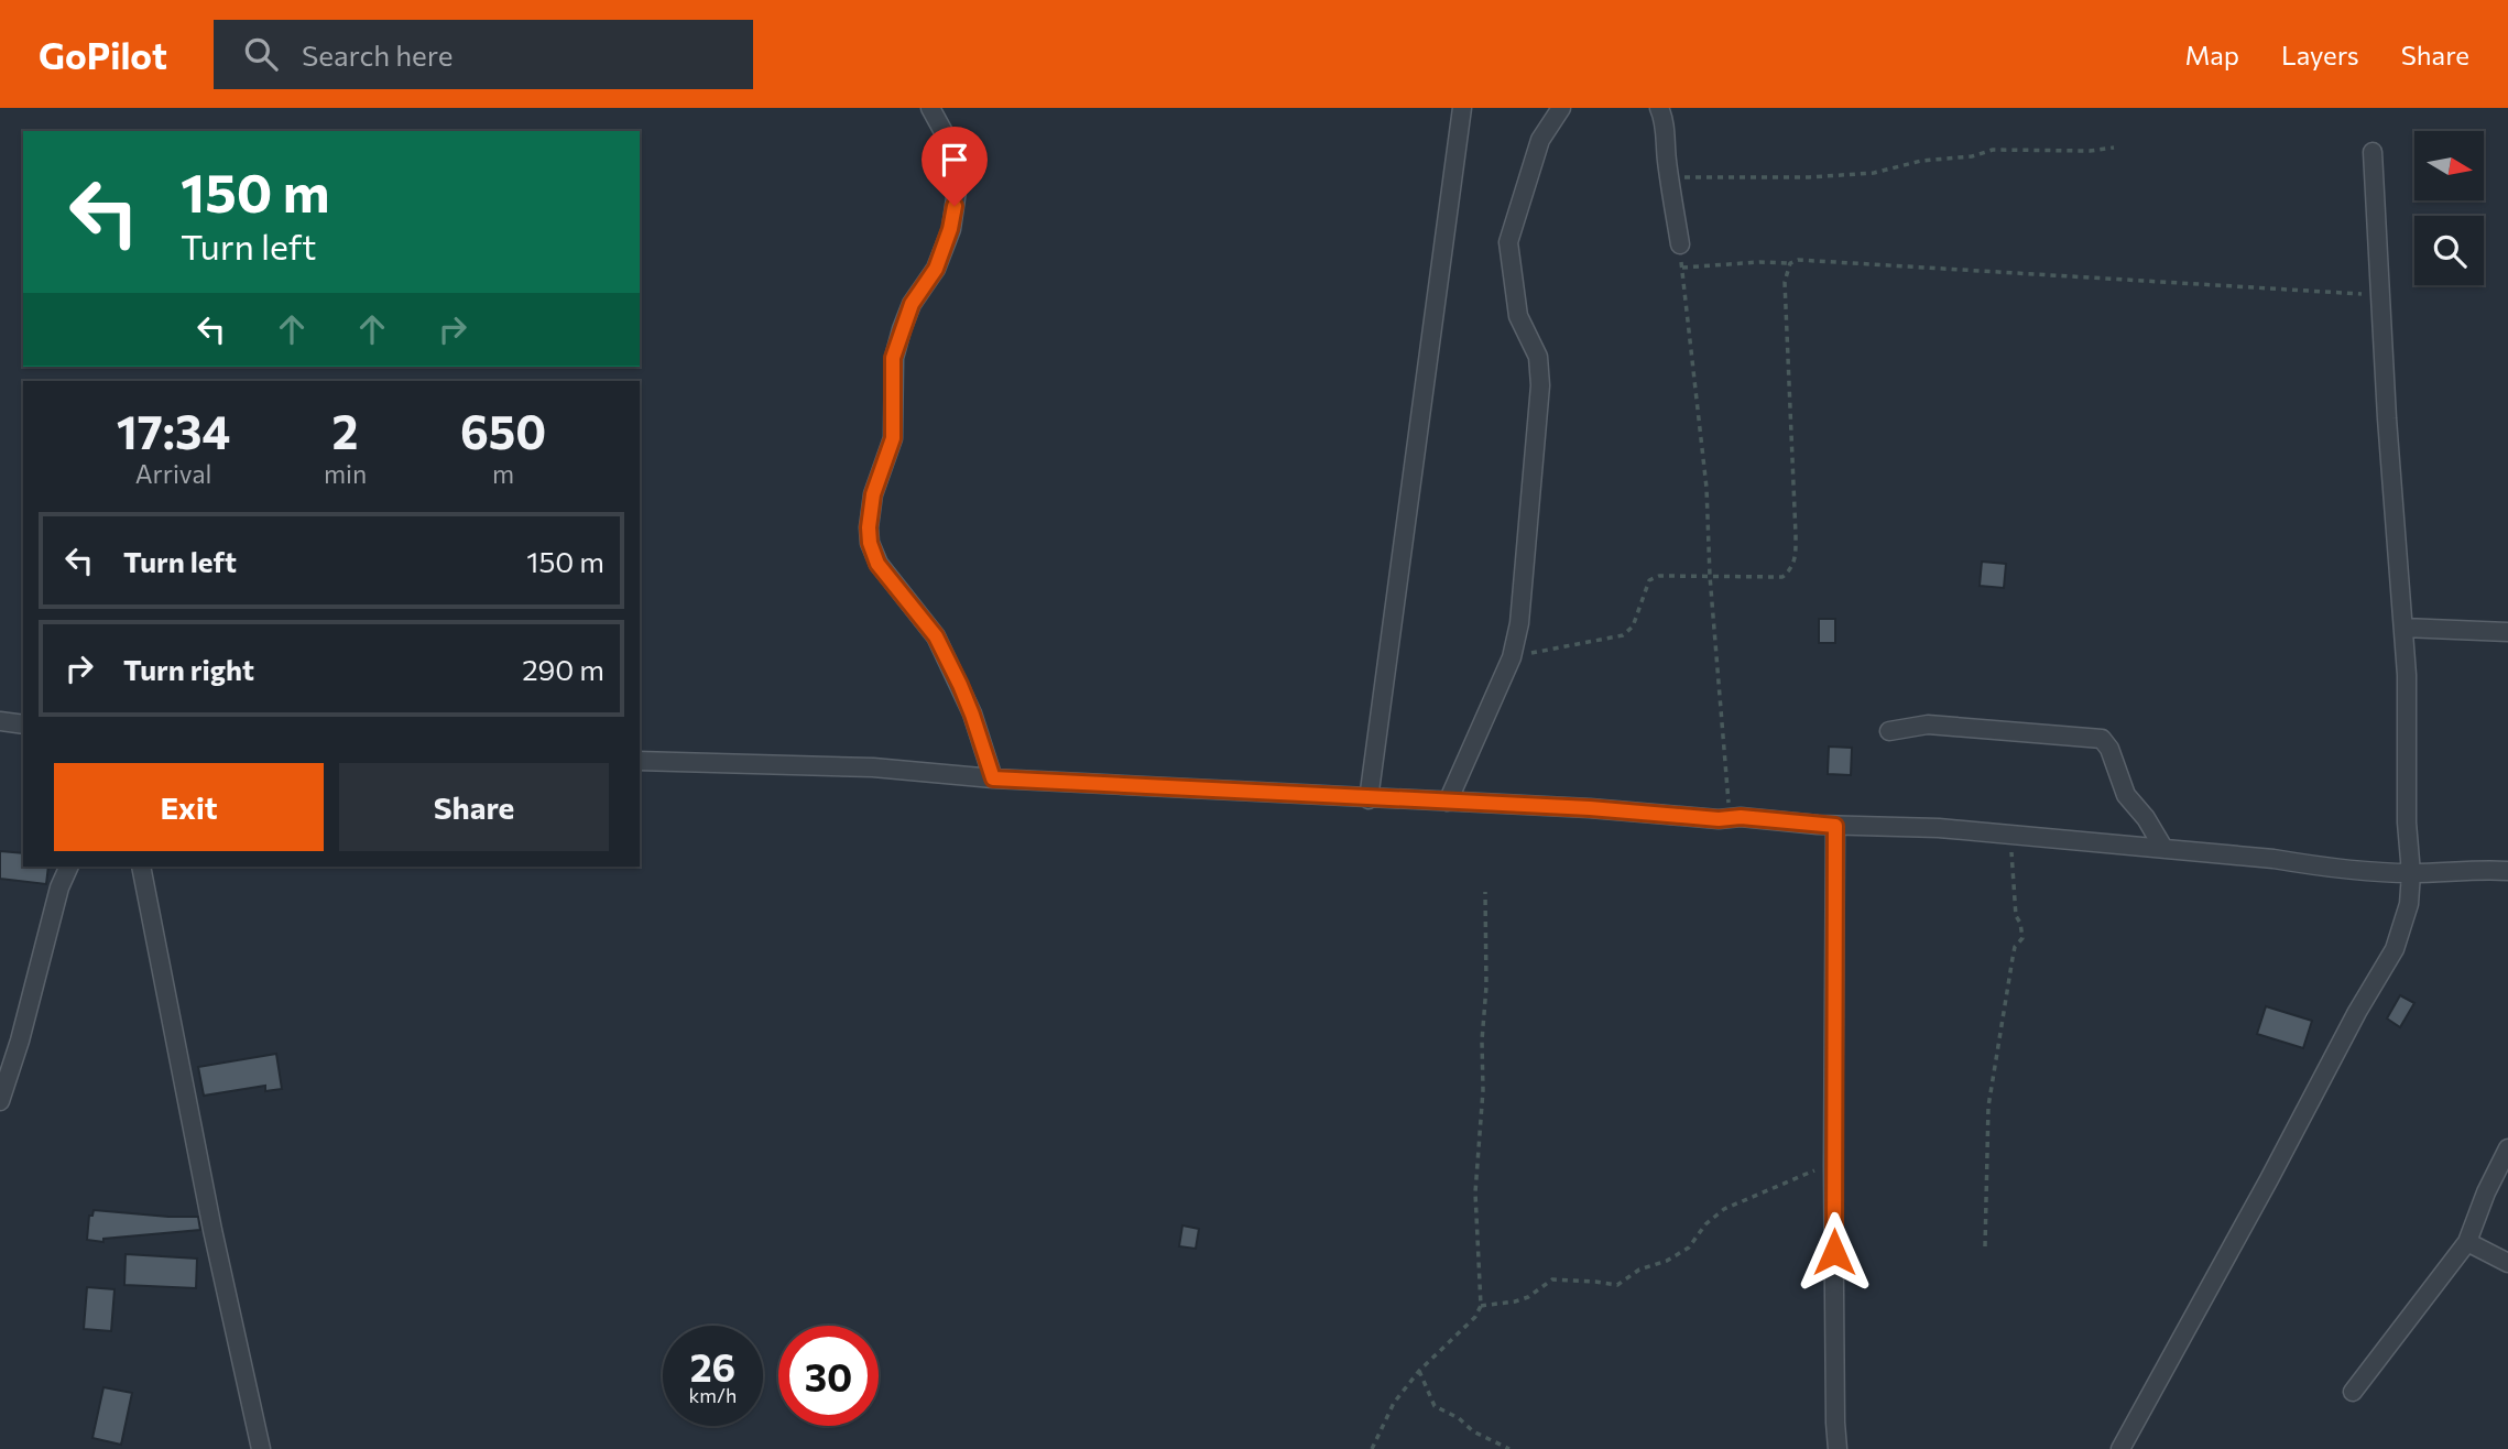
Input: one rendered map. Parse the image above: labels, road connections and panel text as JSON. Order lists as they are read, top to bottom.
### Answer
{
  "north": "right",
  "page": {
    "header": "GoPilot",
    "search": "Search here",
    "nav": ["Map", "Layers", "Share"],
    "turn": ["150 m", "Turn left"],
    "eta": [
      "17:34",
      "Arrival",
      "2",
      "min",
      "650",
      "m"
    ],
    "list": [
      {
        "name": "Turn left",
        "value": "150 m"
      },
      {
        "name": "Turn right",
        "value": "290 m"
      }
    ],
    "buttons": ["Exit", "Share"],
    "speed": "26 km/h",
    "limit": "30"
  }
}
